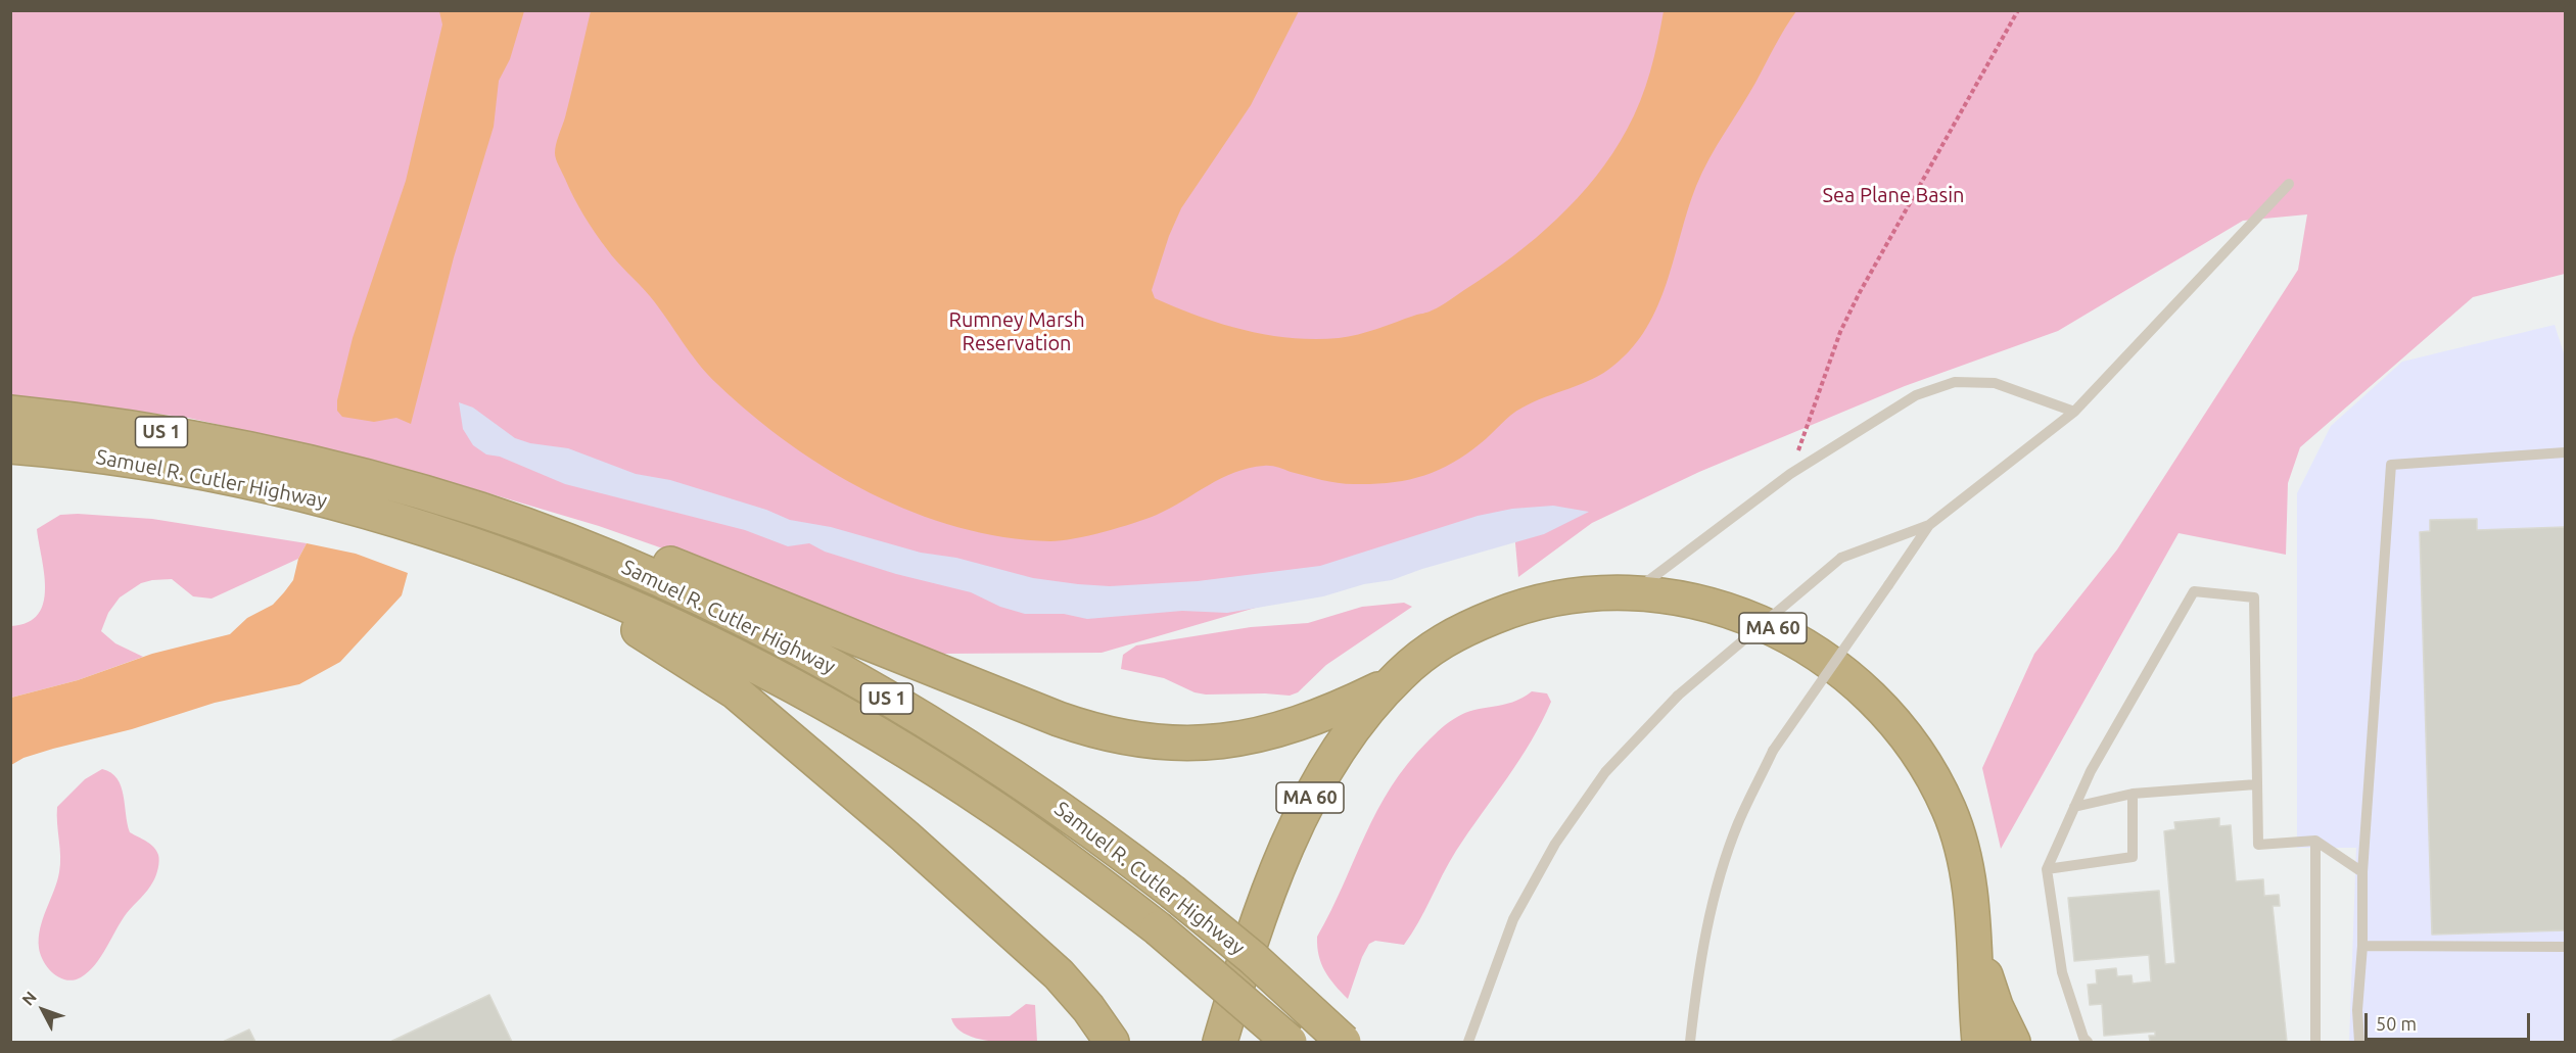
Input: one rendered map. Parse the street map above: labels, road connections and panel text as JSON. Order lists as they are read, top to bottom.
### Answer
{
  "streets": {
    "highway": ["US 1", "Samuel R. Cutler Highway", "MA 60"]
  },
  "parks": ["Sea Plane Basin", "Rumney Marsh Reservation"],
  "scale_bar": "50 m",
  "north": "top left"
}
